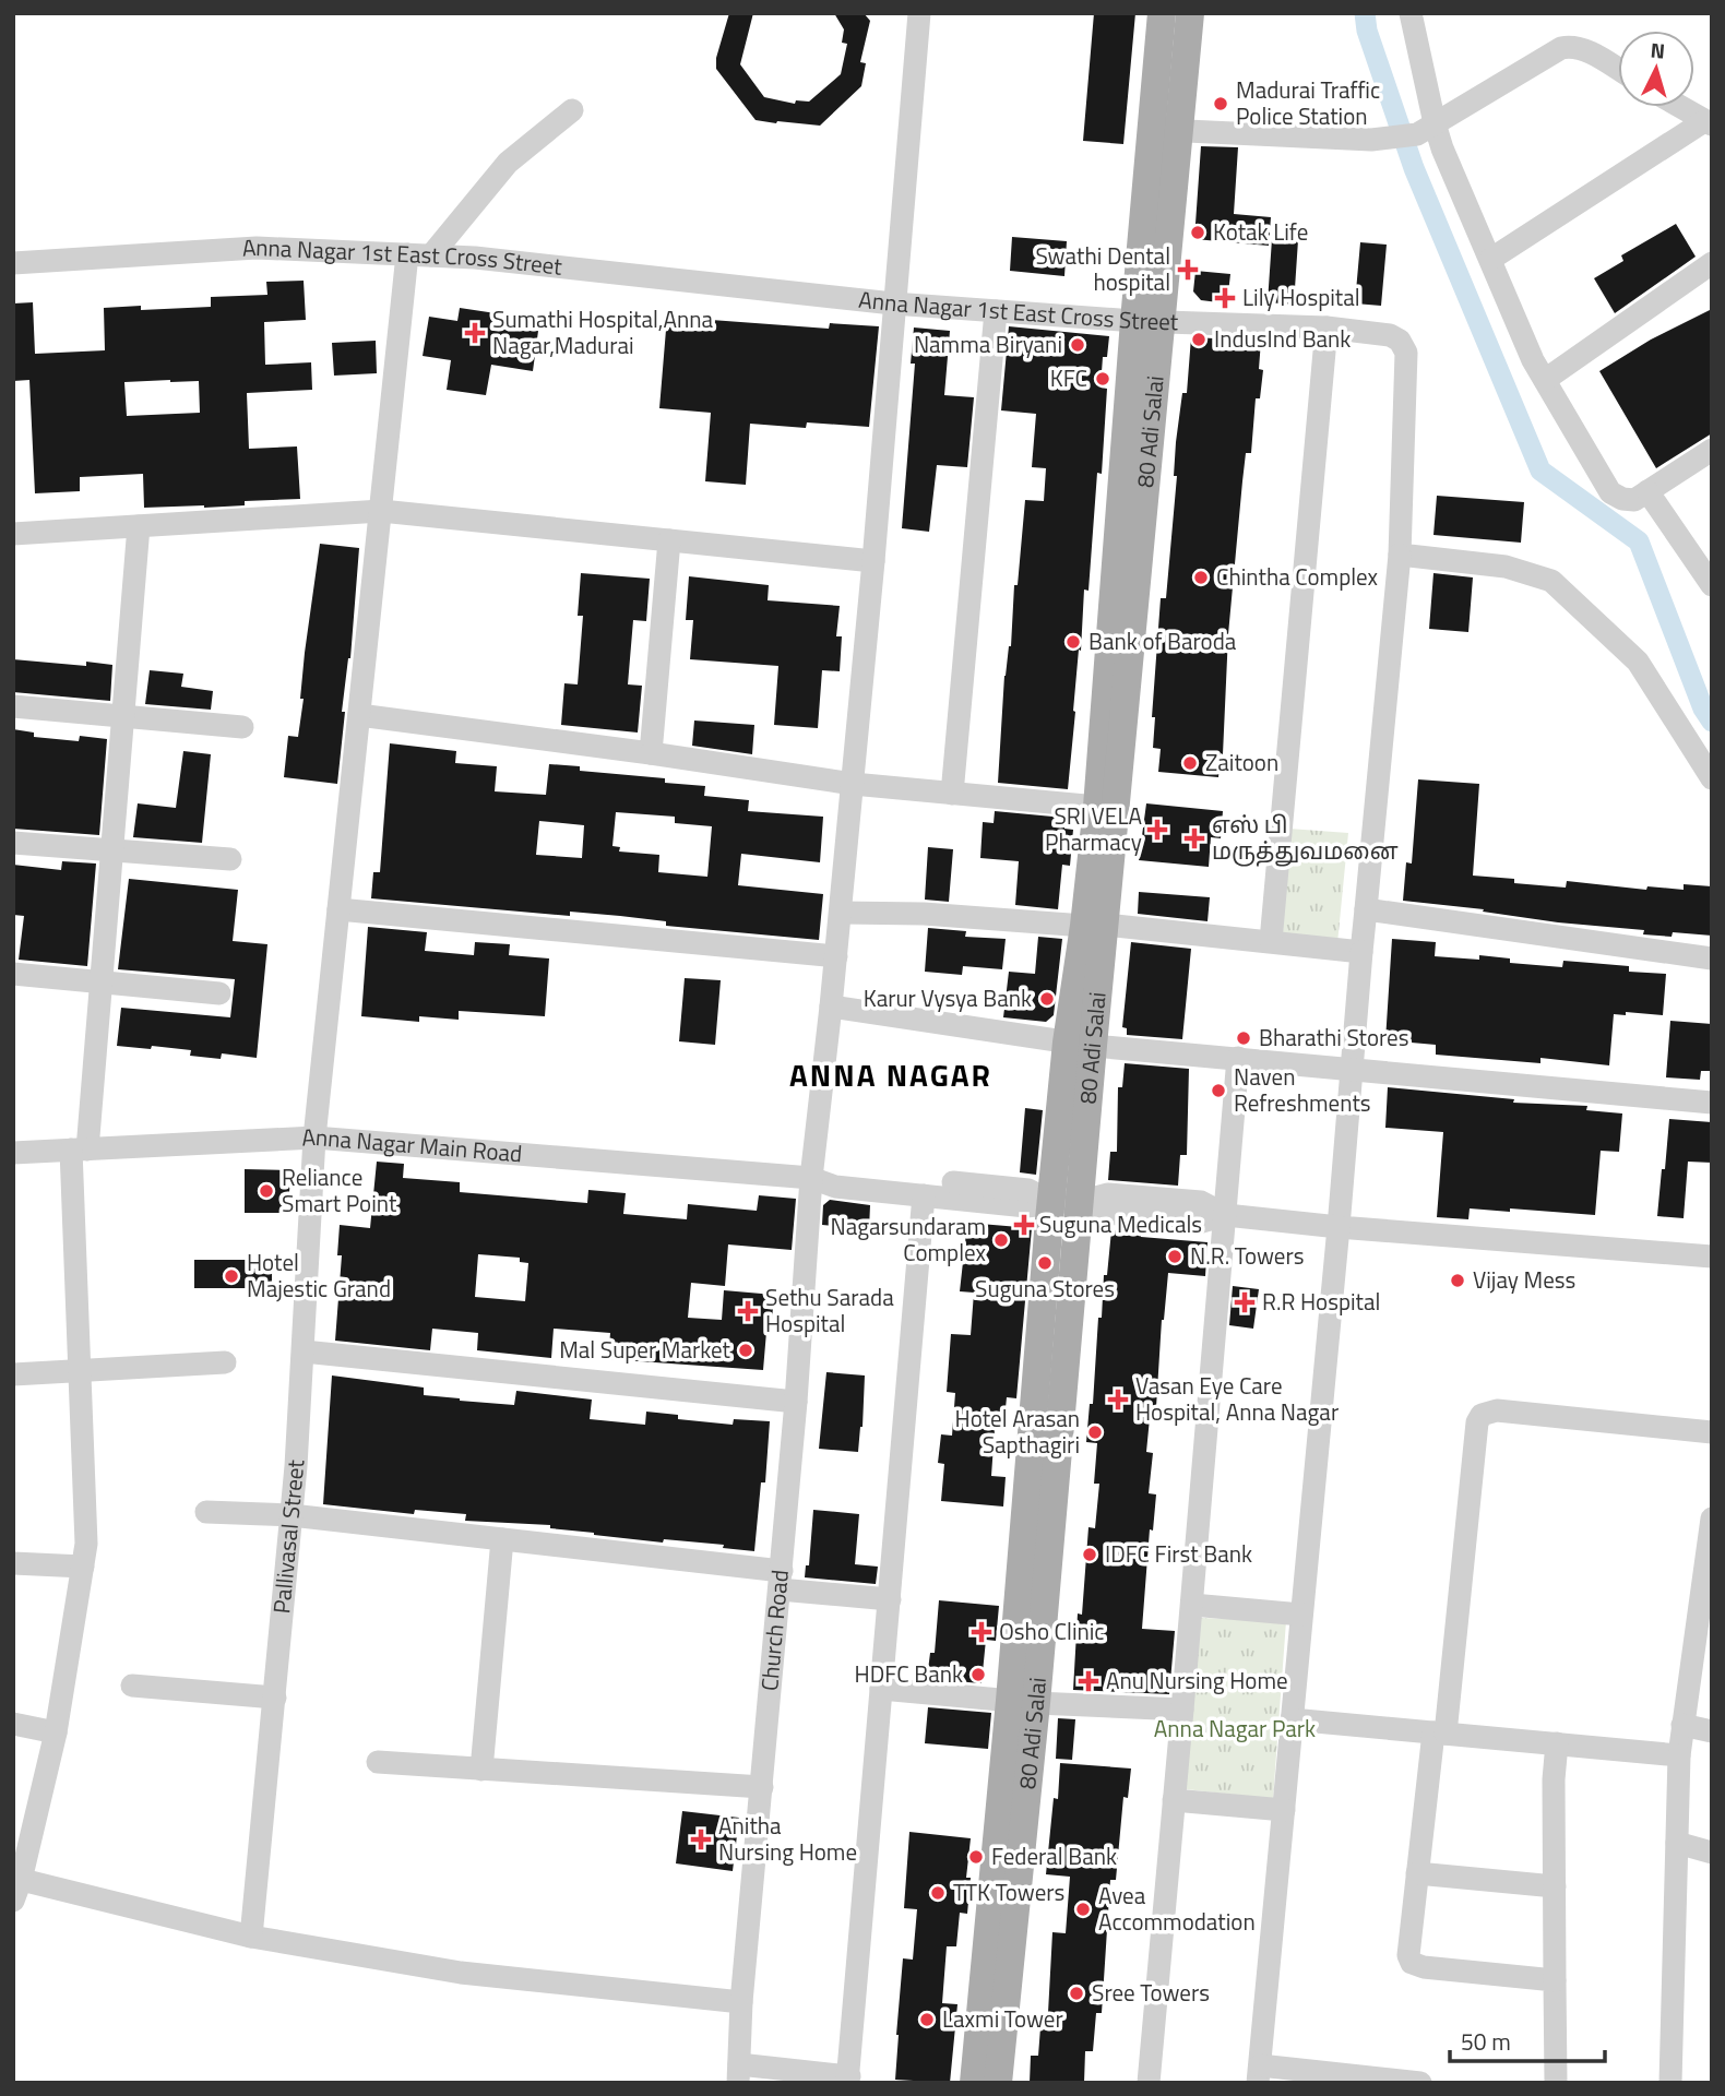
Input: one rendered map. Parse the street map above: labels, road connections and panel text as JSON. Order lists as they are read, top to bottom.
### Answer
{
  "streets": {
    "main road": ["80 Adi Salai"],
    "street": [
      "Anna Nagar 1st East Cross Street",
      "Anna Nagar Main Road",
      "Pallivasal Street",
      "Church Road"
    ]
  },
  "crossings": [
    ["Anna Nagar 1st East Cross Street", "80 Adi Salai"],
    ["Anna Nagar 1st East Cross Street", "Pallivasal Street"],
    ["Anna Nagar 1st East Cross Street", "Church Road"],
    ["80 Adi Salai", "Anna Nagar Main Road"],
    ["Anna Nagar Main Road", "Pallivasal Street"],
    ["Anna Nagar Main Road", "Church Road"]
  ],
  "districts": ["ANNA NAGAR"],
  "parks": ["Anna Nagar Park"],
  "places": {
    "other": [
      "Madurai Traffic Police Station",
      "Kotak Life",
      "IndusInd Bank",
      "Namma Biryani",
      "KFC",
      "Chintha Complex",
      "Bank of Baroda",
      "Zaitoon",
      "Karur Vysya Bank",
      "Bharathi Stores",
      "Naven Refreshments",
      "Reliance Smart Point",
      "Nagarsundaram Complex",
      "N.R. Towers",
      "Suguna Stores",
      "Hotel Majestic Grand",
      "Vijay Mess",
      "Mal Super Market",
      "Hotel Arasan Sapthagiri",
      "IDFC First Bank",
      "HDFC Bank",
      "Federal Bank",
      "TTK Towers",
      "Avea Accommodation",
      "Sree Towers",
      "Laxmi Tower"
    ],
    "health": [
      "Swathi Dental hospital",
      "Lily Hospital",
      "Sumathi Hospital,Anna Nagar,Madurai",
      "SRI VELA Pharmacy",
      "எஸ் பி மருத்துவமனை",
      "Suguna Medicals",
      "R.R Hospital",
      "Sethu Sarada Hospital",
      "Vasan Eye Care Hospital, Anna Nagar",
      "Osho Clinic",
      "Anu Nursing Home",
      "Anitha Nursing Home"
    ]
  },
  "scale_bar": "50 m",
  "north": "top"
}
